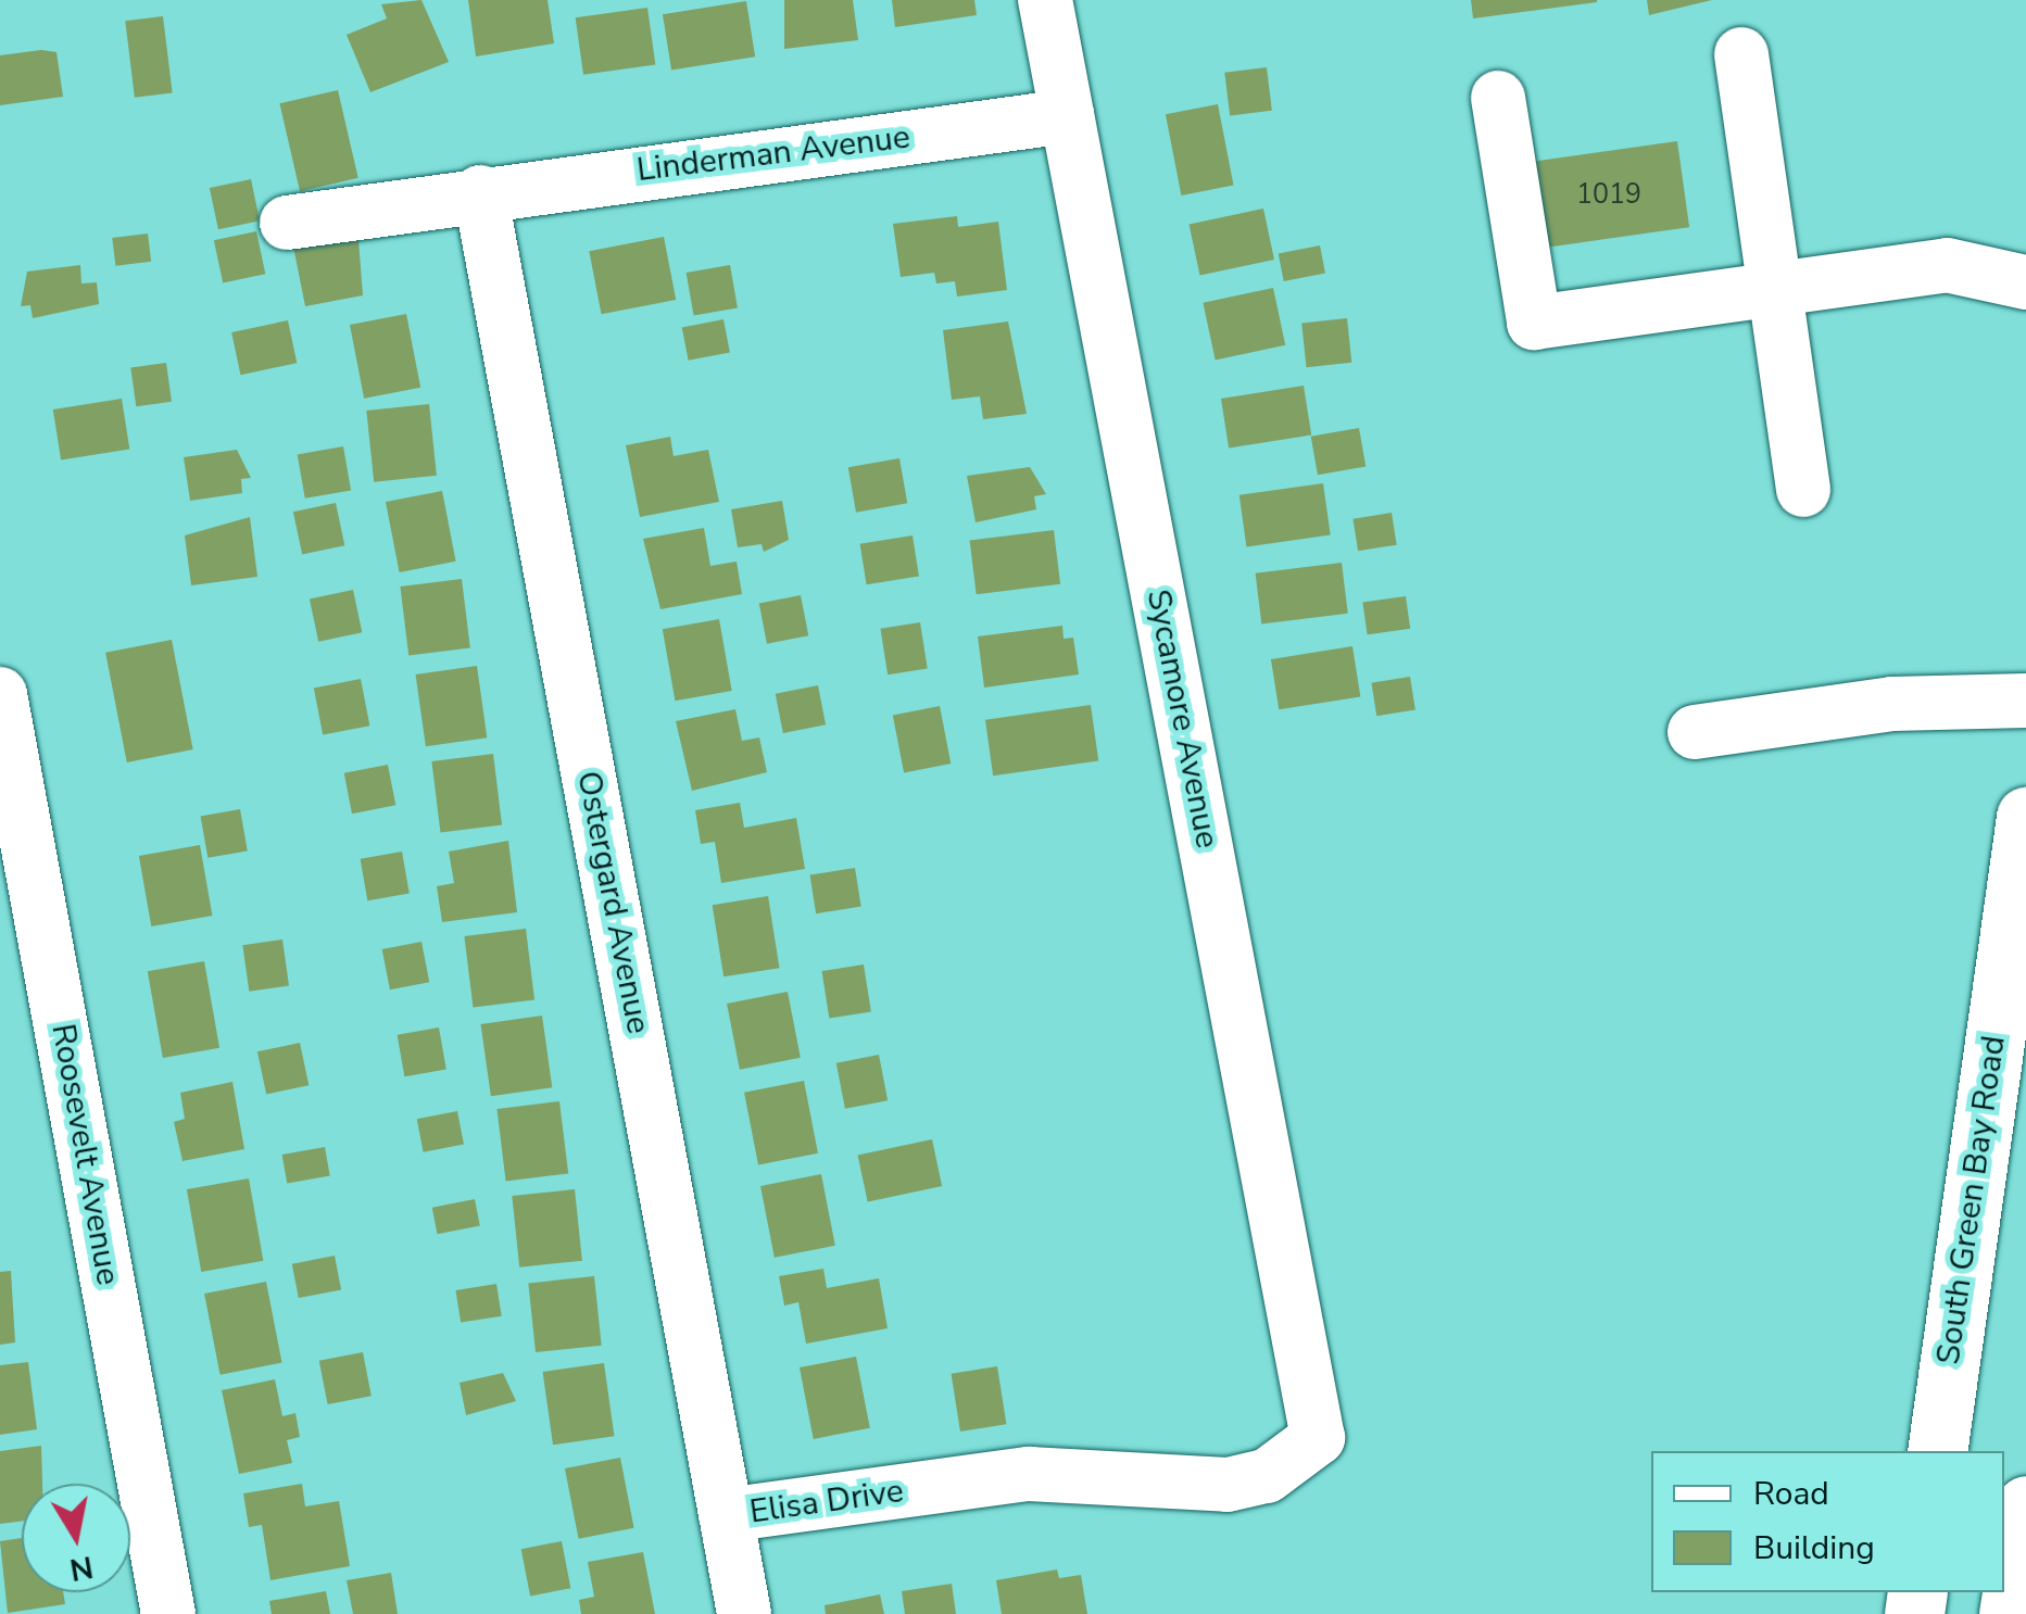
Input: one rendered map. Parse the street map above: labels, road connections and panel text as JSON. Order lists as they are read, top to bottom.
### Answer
{
  "streets": {
    "main road": ["South Green Bay Road"],
    "street": [
      "Linderman Avenue",
      "Sycamore Avenue",
      "Ostergard Avenue",
      "Roosevelt Avenue",
      "Elisa Drive"
    ]
  },
  "crossings": [
    ["Linderman Avenue", "Sycamore Avenue"],
    ["Linderman Avenue", "Ostergard Avenue"],
    ["Sycamore Avenue", "Elisa Drive"],
    ["Ostergard Avenue", "Elisa Drive"]
  ],
  "house_numbers": ["1019"],
  "legend": ["Road", "Building"],
  "north": "bottom"
}
